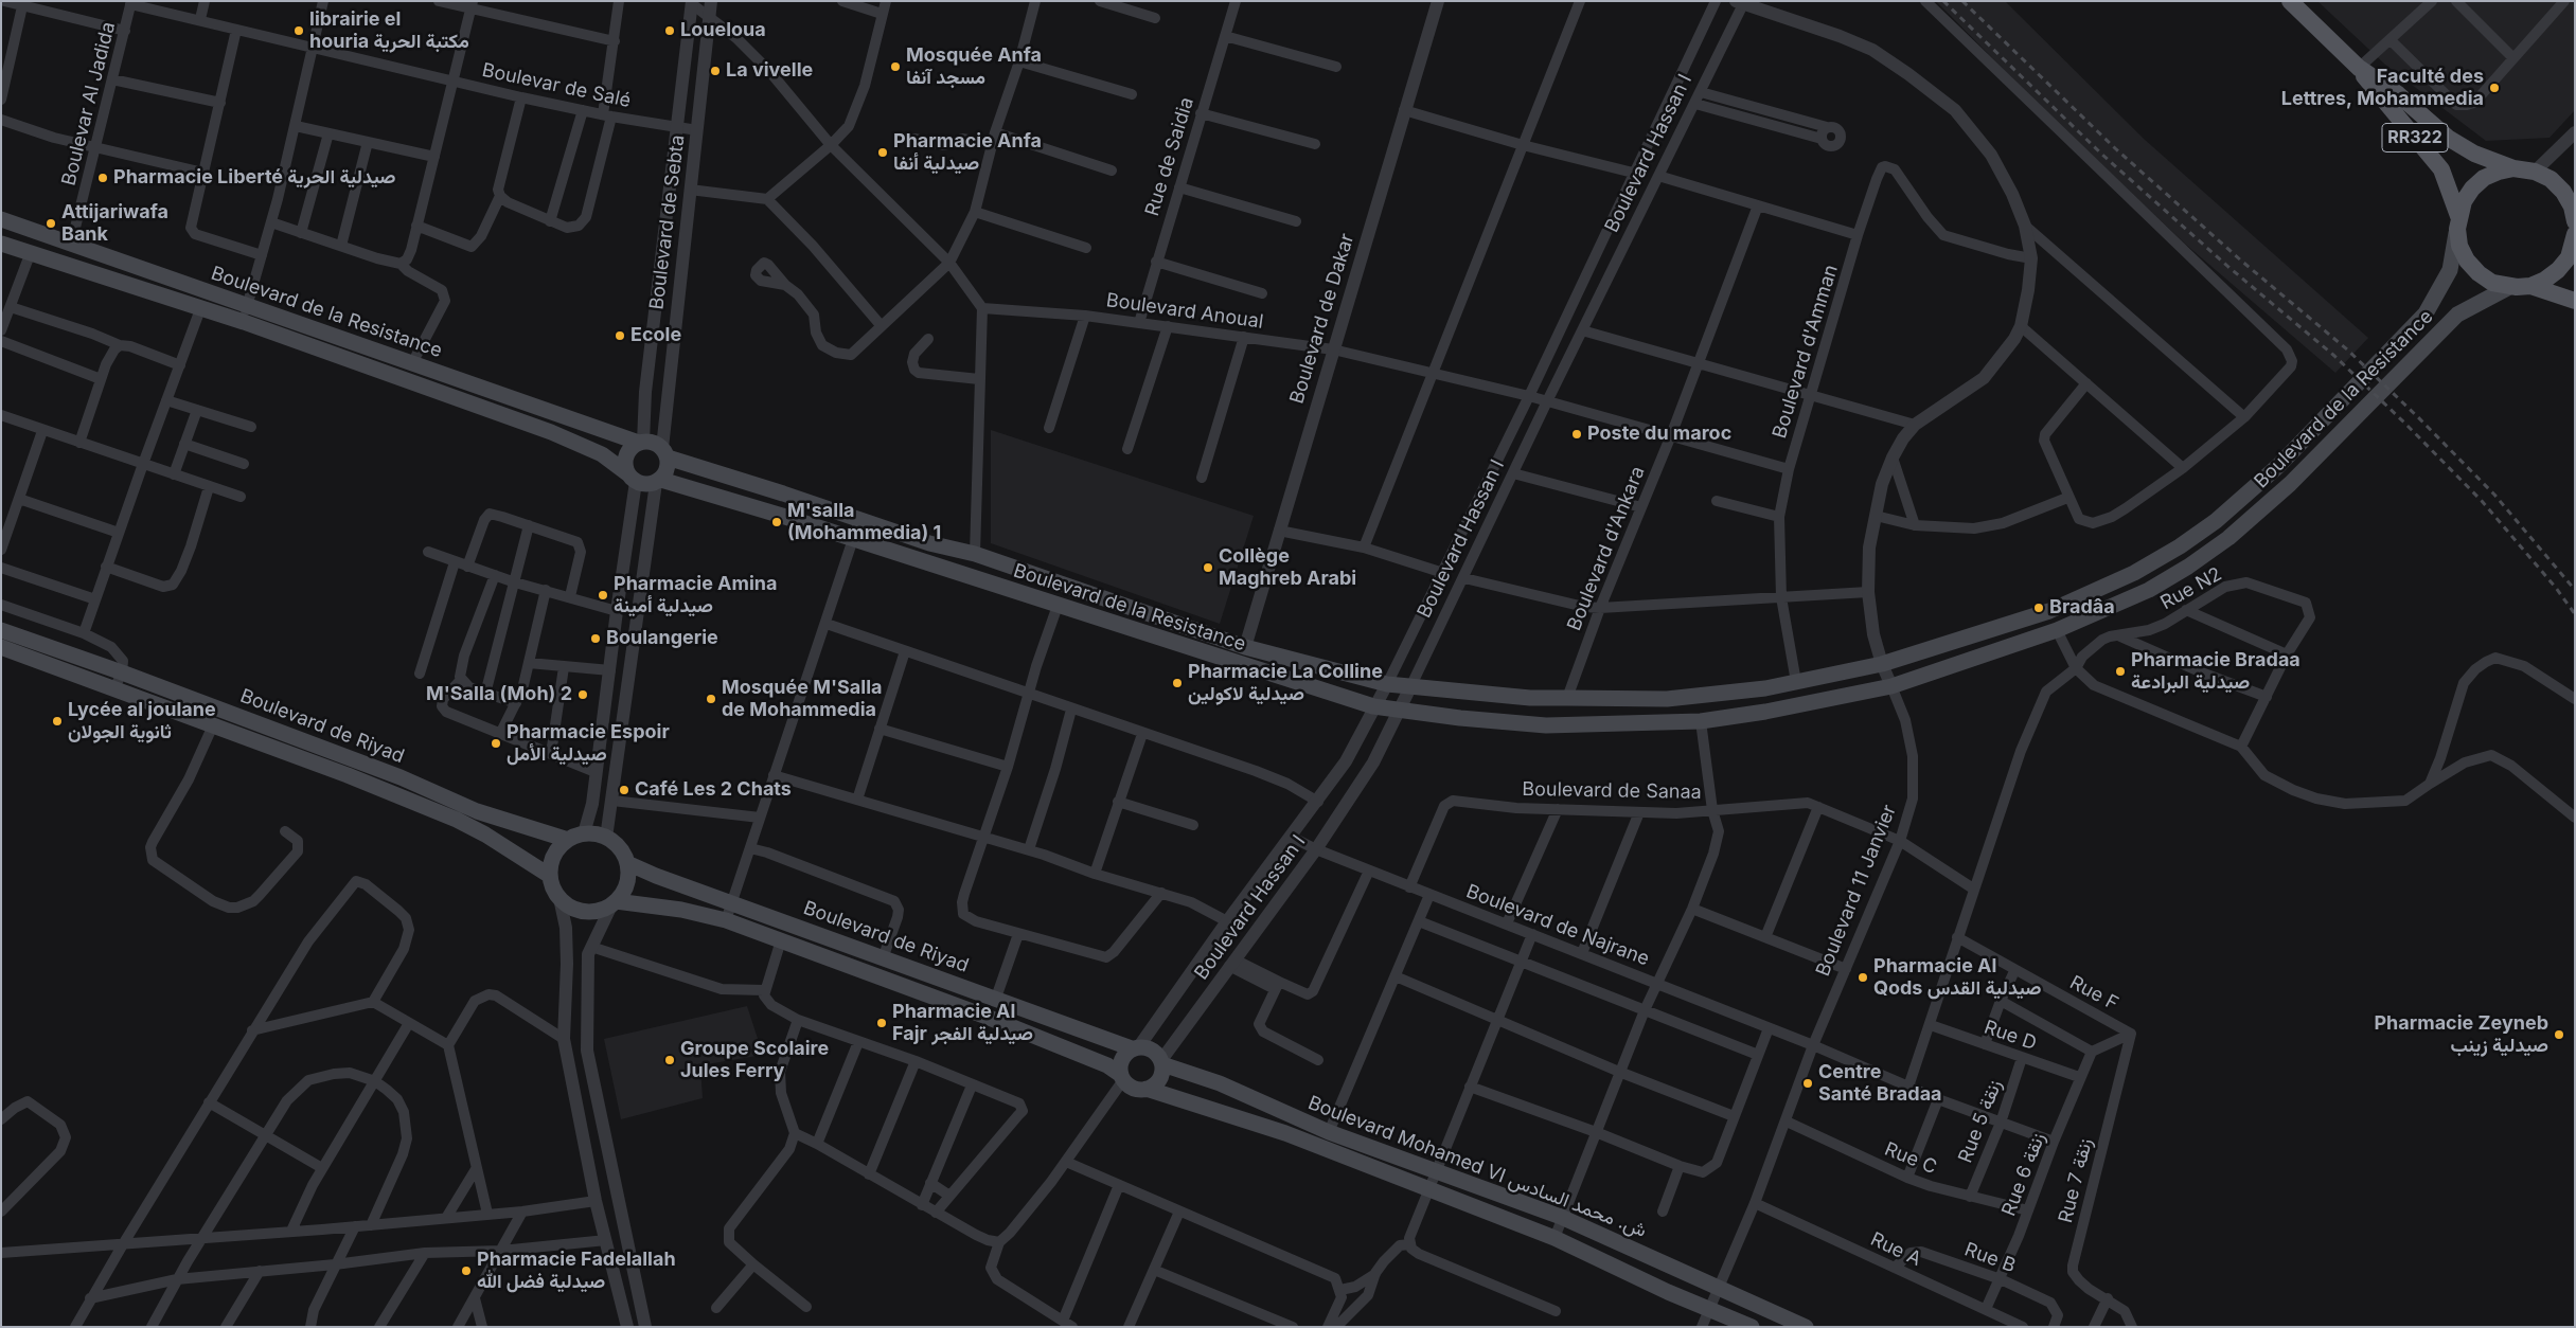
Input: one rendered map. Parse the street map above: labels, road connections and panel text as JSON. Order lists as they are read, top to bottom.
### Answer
{
  "streets": {
    "main road": [
      "RR322",
      "Boulevard de la Resistance",
      "Boulevard de Riyad",
      "Boulevard Mohamed VI ش. محمد السادس"
    ],
    "street": [
      "Boulevar de Salé",
      "Boulevar Al Jadida",
      "Boulevard Hassan I",
      "Rue de Saidia",
      "Boulevard de Sebta",
      "Boulevard Anoual",
      "Boulevard de Dakar",
      "Boulevard d'Amman",
      "Boulevard d'Ankara",
      "Rue N2",
      "Boulevard de Sanaa",
      "Boulevard 11 Janvier",
      "Boulevard de Najrane",
      "Rue F",
      "Rue D",
      "Rue 5 زنقة",
      "Rue C",
      "Rue 6 زنقة",
      "Rue 7 زنقة",
      "Rue A",
      "Rue B"
    ]
  },
  "crossings": [
    ["Boulevar de Salé", "Boulevar Al Jadida"],
    ["Boulevar de Salé", "Boulevard de Sebta"],
    ["Boulevar Al Jadida", "Boulevard de la Resistance"],
    ["RR322", "Boulevard de la Resistance"],
    ["Boulevard Hassan I", "Boulevard Anoual"],
    ["Boulevard Hassan I", "Boulevard de la Resistance"],
    ["Boulevard Hassan I", "Boulevard de Riyad"],
    ["Boulevard Hassan I", "Boulevard 11 Janvier"],
    ["Boulevard Hassan I", "Boulevard de Najrane"],
    ["Boulevard Hassan I", "Boulevard Mohamed VI ش. محمد السادس"],
    ["Rue de Saidia", "Boulevard Anoual"],
    ["Boulevard de Sebta", "Boulevard de la Resistance"],
    ["Boulevard Anoual", "Boulevard de Dakar"],
    ["Boulevard Anoual", "Boulevard d'Amman"],
    ["Boulevard Anoual", "Boulevard d'Ankara"],
    ["Boulevard de la Resistance", "Boulevard de Dakar"],
    ["Boulevard de la Resistance", "Boulevard d'Amman"],
    ["Boulevard de la Resistance", "Boulevard d'Ankara"],
    ["Boulevard de la Resistance", "Boulevard 11 Janvier"],
    ["Boulevard d'Amman", "Boulevard 11 Janvier"],
    ["Rue N2", "Boulevard de Sanaa"],
    ["Rue N2", "Boulevard de Najrane"],
    ["Rue N2", "Rue F"],
    ["Rue N2", "Rue D"],
    ["Boulevard de Riyad", "Boulevard Mohamed VI ش. محمد السادس"],
    ["Boulevard de Sanaa", "Boulevard 11 Janvier"],
    ["Boulevard de Sanaa", "Boulevard de Najrane"],
    ["Boulevard 11 Janvier", "Boulevard de Najrane"],
    ["Boulevard 11 Janvier", "Rue C"],
    ["Boulevard 11 Janvier", "Boulevard Mohamed VI ش. محمد السادس"],
    ["Boulevard 11 Janvier", "Rue A"],
    ["Boulevard de Najrane", "Rue 5 زنقة"],
    ["Boulevard de Najrane", "Rue 6 زنقة"],
    ["Rue F", "Rue 7 زنقة"],
    ["Rue D", "Rue 5 زنقة"],
    ["Rue D", "Rue 6 زنقة"],
    ["Rue 5 زنقة", "Rue C"],
    ["Rue C", "Rue 6 زنقة"],
    ["Rue 6 زنقة", "Rue A"],
    ["Rue 6 زنقة", "Rue B"],
    ["Rue A", "Rue B"]
  ],
  "places": [
    "librairie el houria مكتبة الحرية",
    "Loueloua",
    "Mosquée Anfa مسجد آنفا",
    "La vivelle",
    "Faculté des Lettres, Mohammedia",
    "Pharmacie Anfa صيدلية أنفا",
    "Pharmacie Liberté صيدلية الحرية",
    "Attijariwafa Bank",
    "Ecole",
    "Poste du maroc",
    "M'salla (Mohammedia) 1",
    "Collège Maghreb Arabi",
    "Pharmacie Amina صيدلية أمينة",
    "Bradâa",
    "Boulangerie",
    "Pharmacie Bradaa صيدلية البرادعة",
    "Pharmacie La Colline صيدلية لاكولين",
    "M'Salla (Moh) 2",
    "Mosquée M'Salla de Mohammedia",
    "Lycée al joulane ثانوية الجولان",
    "Pharmacie Espoir صيدلية الأمل",
    "Café Les 2 Chats",
    "Pharmacie Al Qods صيدلية القدس",
    "Pharmacie Al Fajr صيدلية الفجر",
    "Pharmacie Zeyneb صيدلية زينب",
    "Groupe Scolaire Jules Ferry",
    "Centre Santé Bradaa",
    "Pharmacie Fadelallah صيدلية فضل الله"
  ]
}
